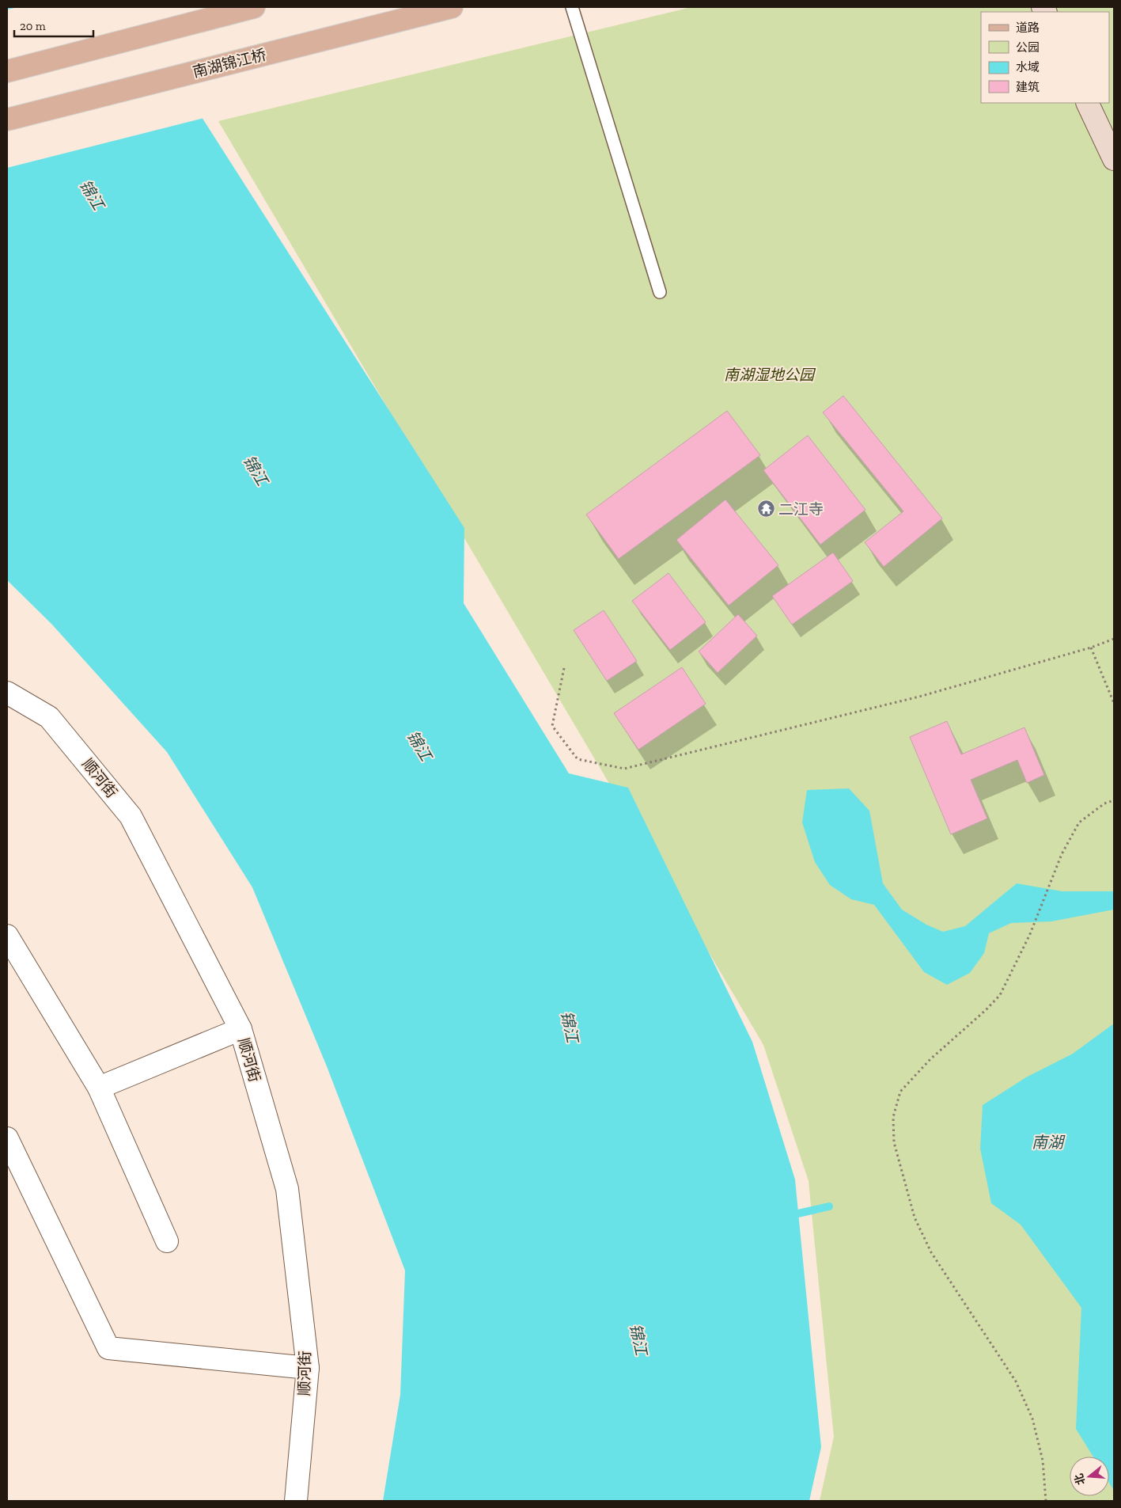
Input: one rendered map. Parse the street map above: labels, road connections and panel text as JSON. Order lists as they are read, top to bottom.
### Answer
{
  "streets": {
    "main road": ["南湖锦江桥"],
    "street": ["顺河街"]
  },
  "water": ["锦江", "南湖"],
  "parks": ["南湖湿地公园"],
  "places": {
    "temple": ["二江寺"]
  },
  "legend": [
    "道路",
    "公园",
    "水域",
    "建筑"
  ],
  "scale_bar": "20 m",
  "north": "left"
}
